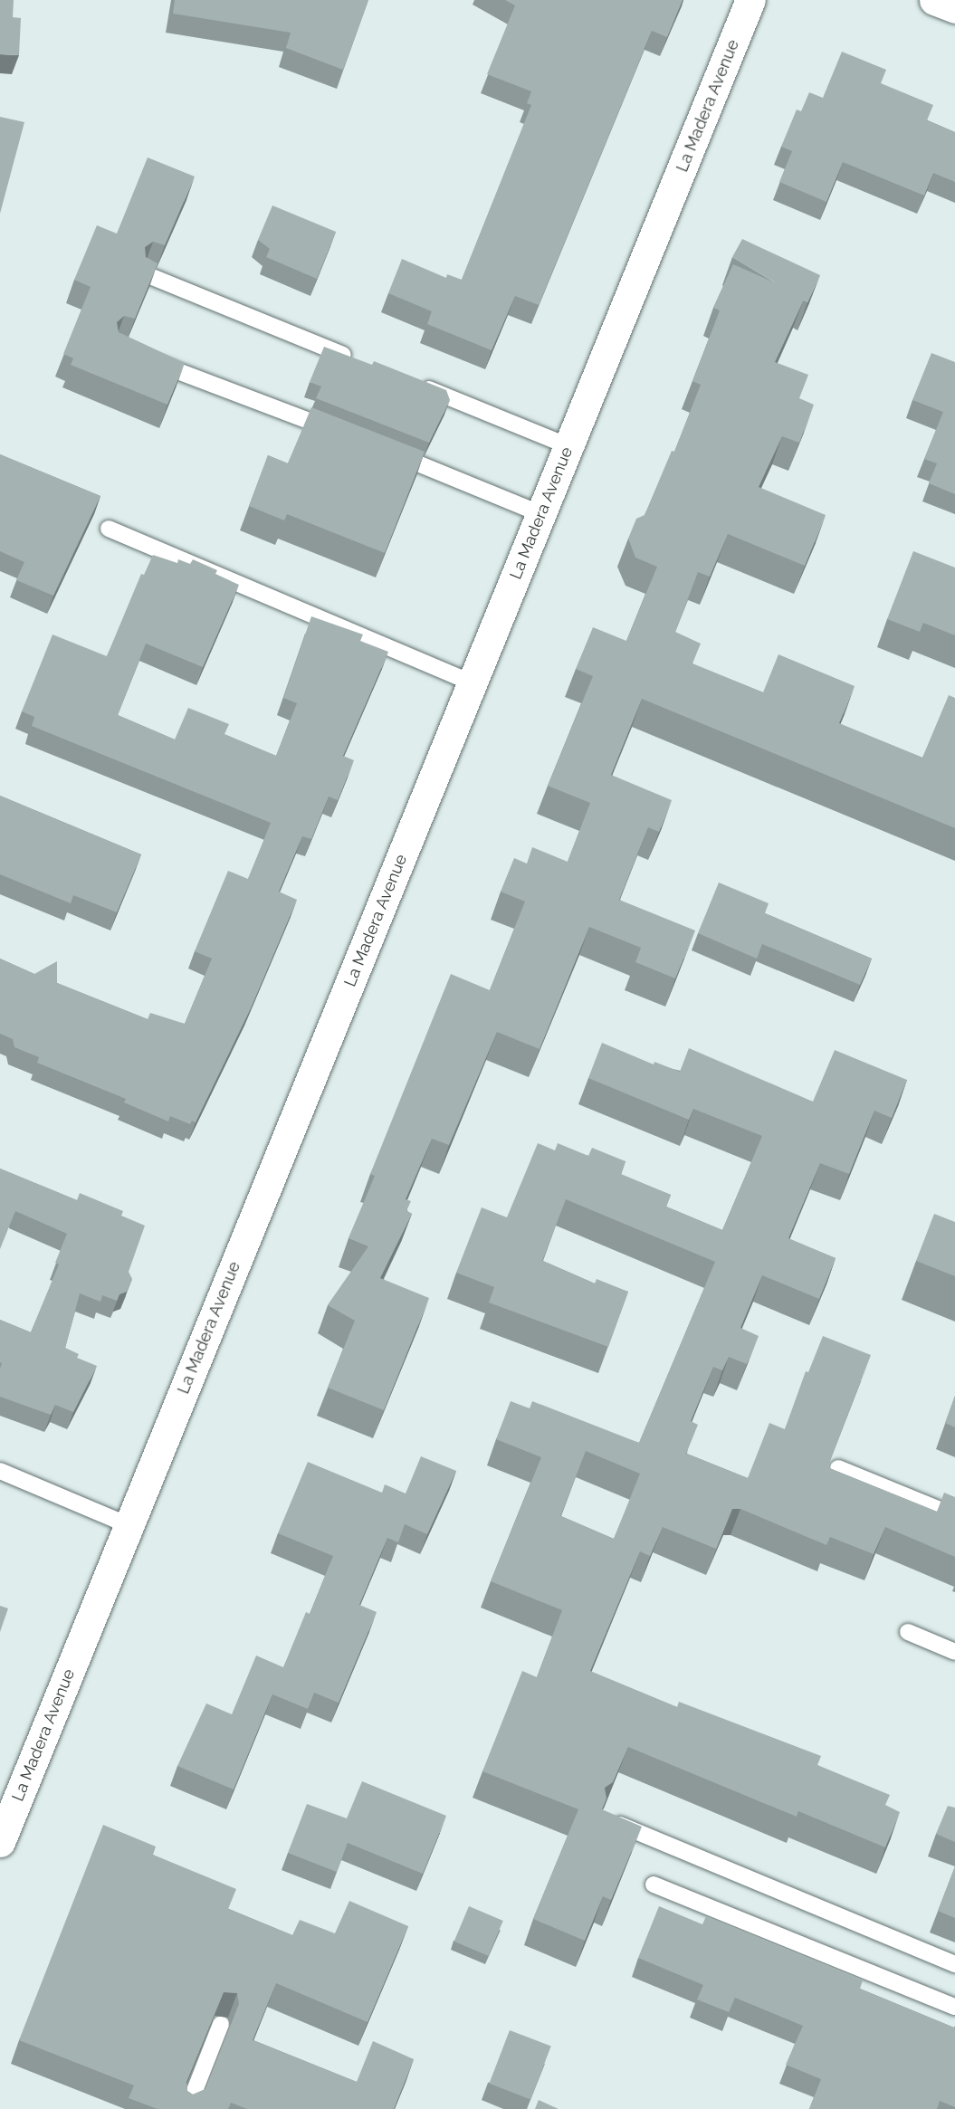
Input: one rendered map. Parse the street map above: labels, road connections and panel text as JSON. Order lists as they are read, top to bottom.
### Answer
{
  "streets": {
    "street": ["La Madera Avenue"]
  }
}
